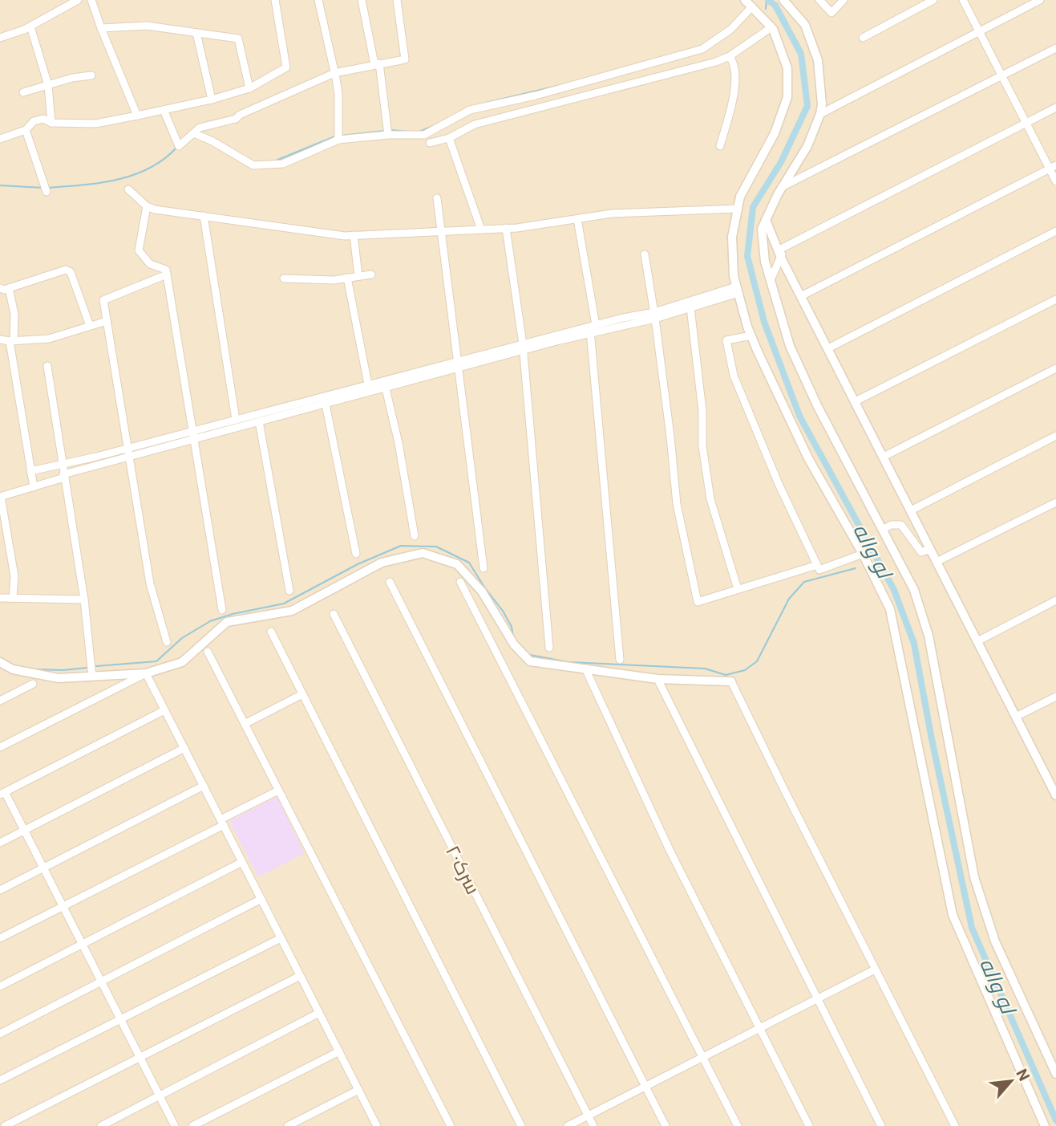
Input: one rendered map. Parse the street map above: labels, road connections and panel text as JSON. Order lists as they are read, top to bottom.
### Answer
{
  "streets": {
    "street": ["سرک۲۰"]
  },
  "water": ["لو واله"],
  "north": "top right"
}
